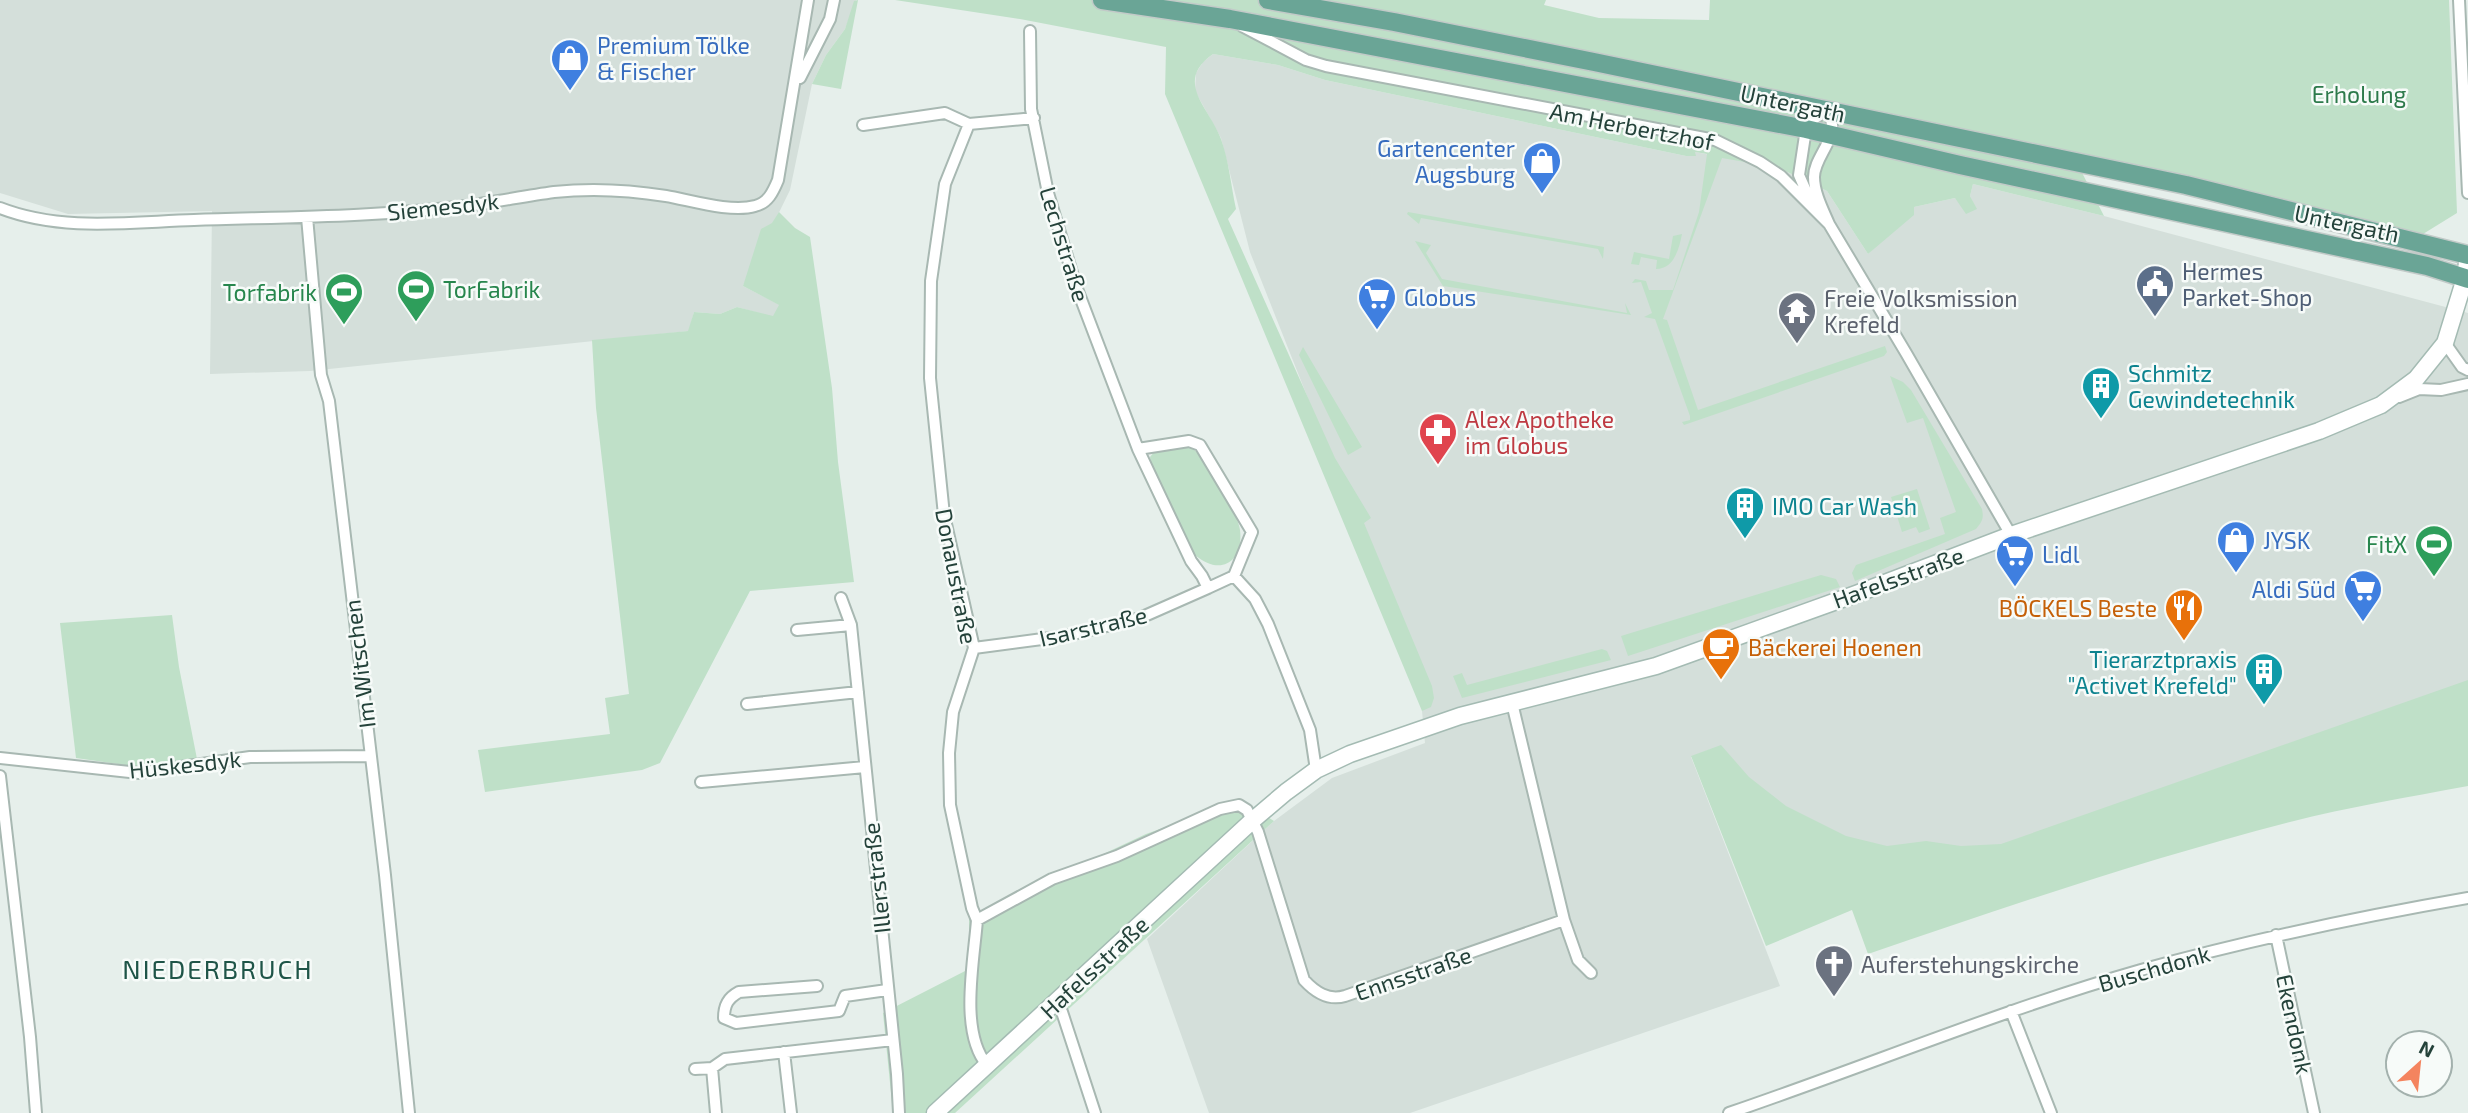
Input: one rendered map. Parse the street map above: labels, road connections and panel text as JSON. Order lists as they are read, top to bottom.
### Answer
{
  "streets": {
    "main road": ["Untergath", "Hafelsstraße"],
    "street": [
      "Am Herbertzhof",
      "Siemesdyk",
      "Lechstraße",
      "Donaustraße",
      "Isarstraße",
      "Im Witschen",
      "Hüskesdyk",
      "Illerstraße",
      "Buschdonk",
      "Ennsstraße",
      "Ekendonk"
    ]
  },
  "crossings": [
    ["Untergath", "Am Herbertzhof"],
    ["Untergath", "Hafelsstraße"],
    ["Am Herbertzhof", "Hafelsstraße"],
    ["Siemesdyk", "Im Witschen"],
    ["Lechstraße", "Isarstraße"],
    ["Donaustraße", "Hafelsstraße"],
    ["Donaustraße", "Isarstraße"],
    ["Hafelsstraße", "Ennsstraße"],
    ["Im Witschen", "Hüskesdyk"],
    ["Buschdonk", "Ekendonk"]
  ],
  "districts": ["NIEDERBRUCH"],
  "parks": ["Erholung"],
  "places": {
    "shop": ["Premium Tölke & Fischer", "Gartencenter Augsburg", "JYSK"],
    "public building": ["Hermes Parket-Shop"],
    "sports": ["TorFabrik", "Torfabrik", "FitX"],
    "supermarket": ["Globus", "Lidl", "Aldi Süd"],
    "temple": ["Freie Volksmission Krefeld"],
    "building": ["Schmitz Gewindetechnik", "IMO Car Wash", "Tierarztpraxis \"Activet Krefeld\""],
    "pharmacy": ["Alex Apotheke im Globus"],
    "restaurant": ["BÖCKELS Beste"],
    "cafe": ["Bäckerei Hoenen"],
    "church": ["Auferstehungskirche"]
  },
  "north": "top right"
}
